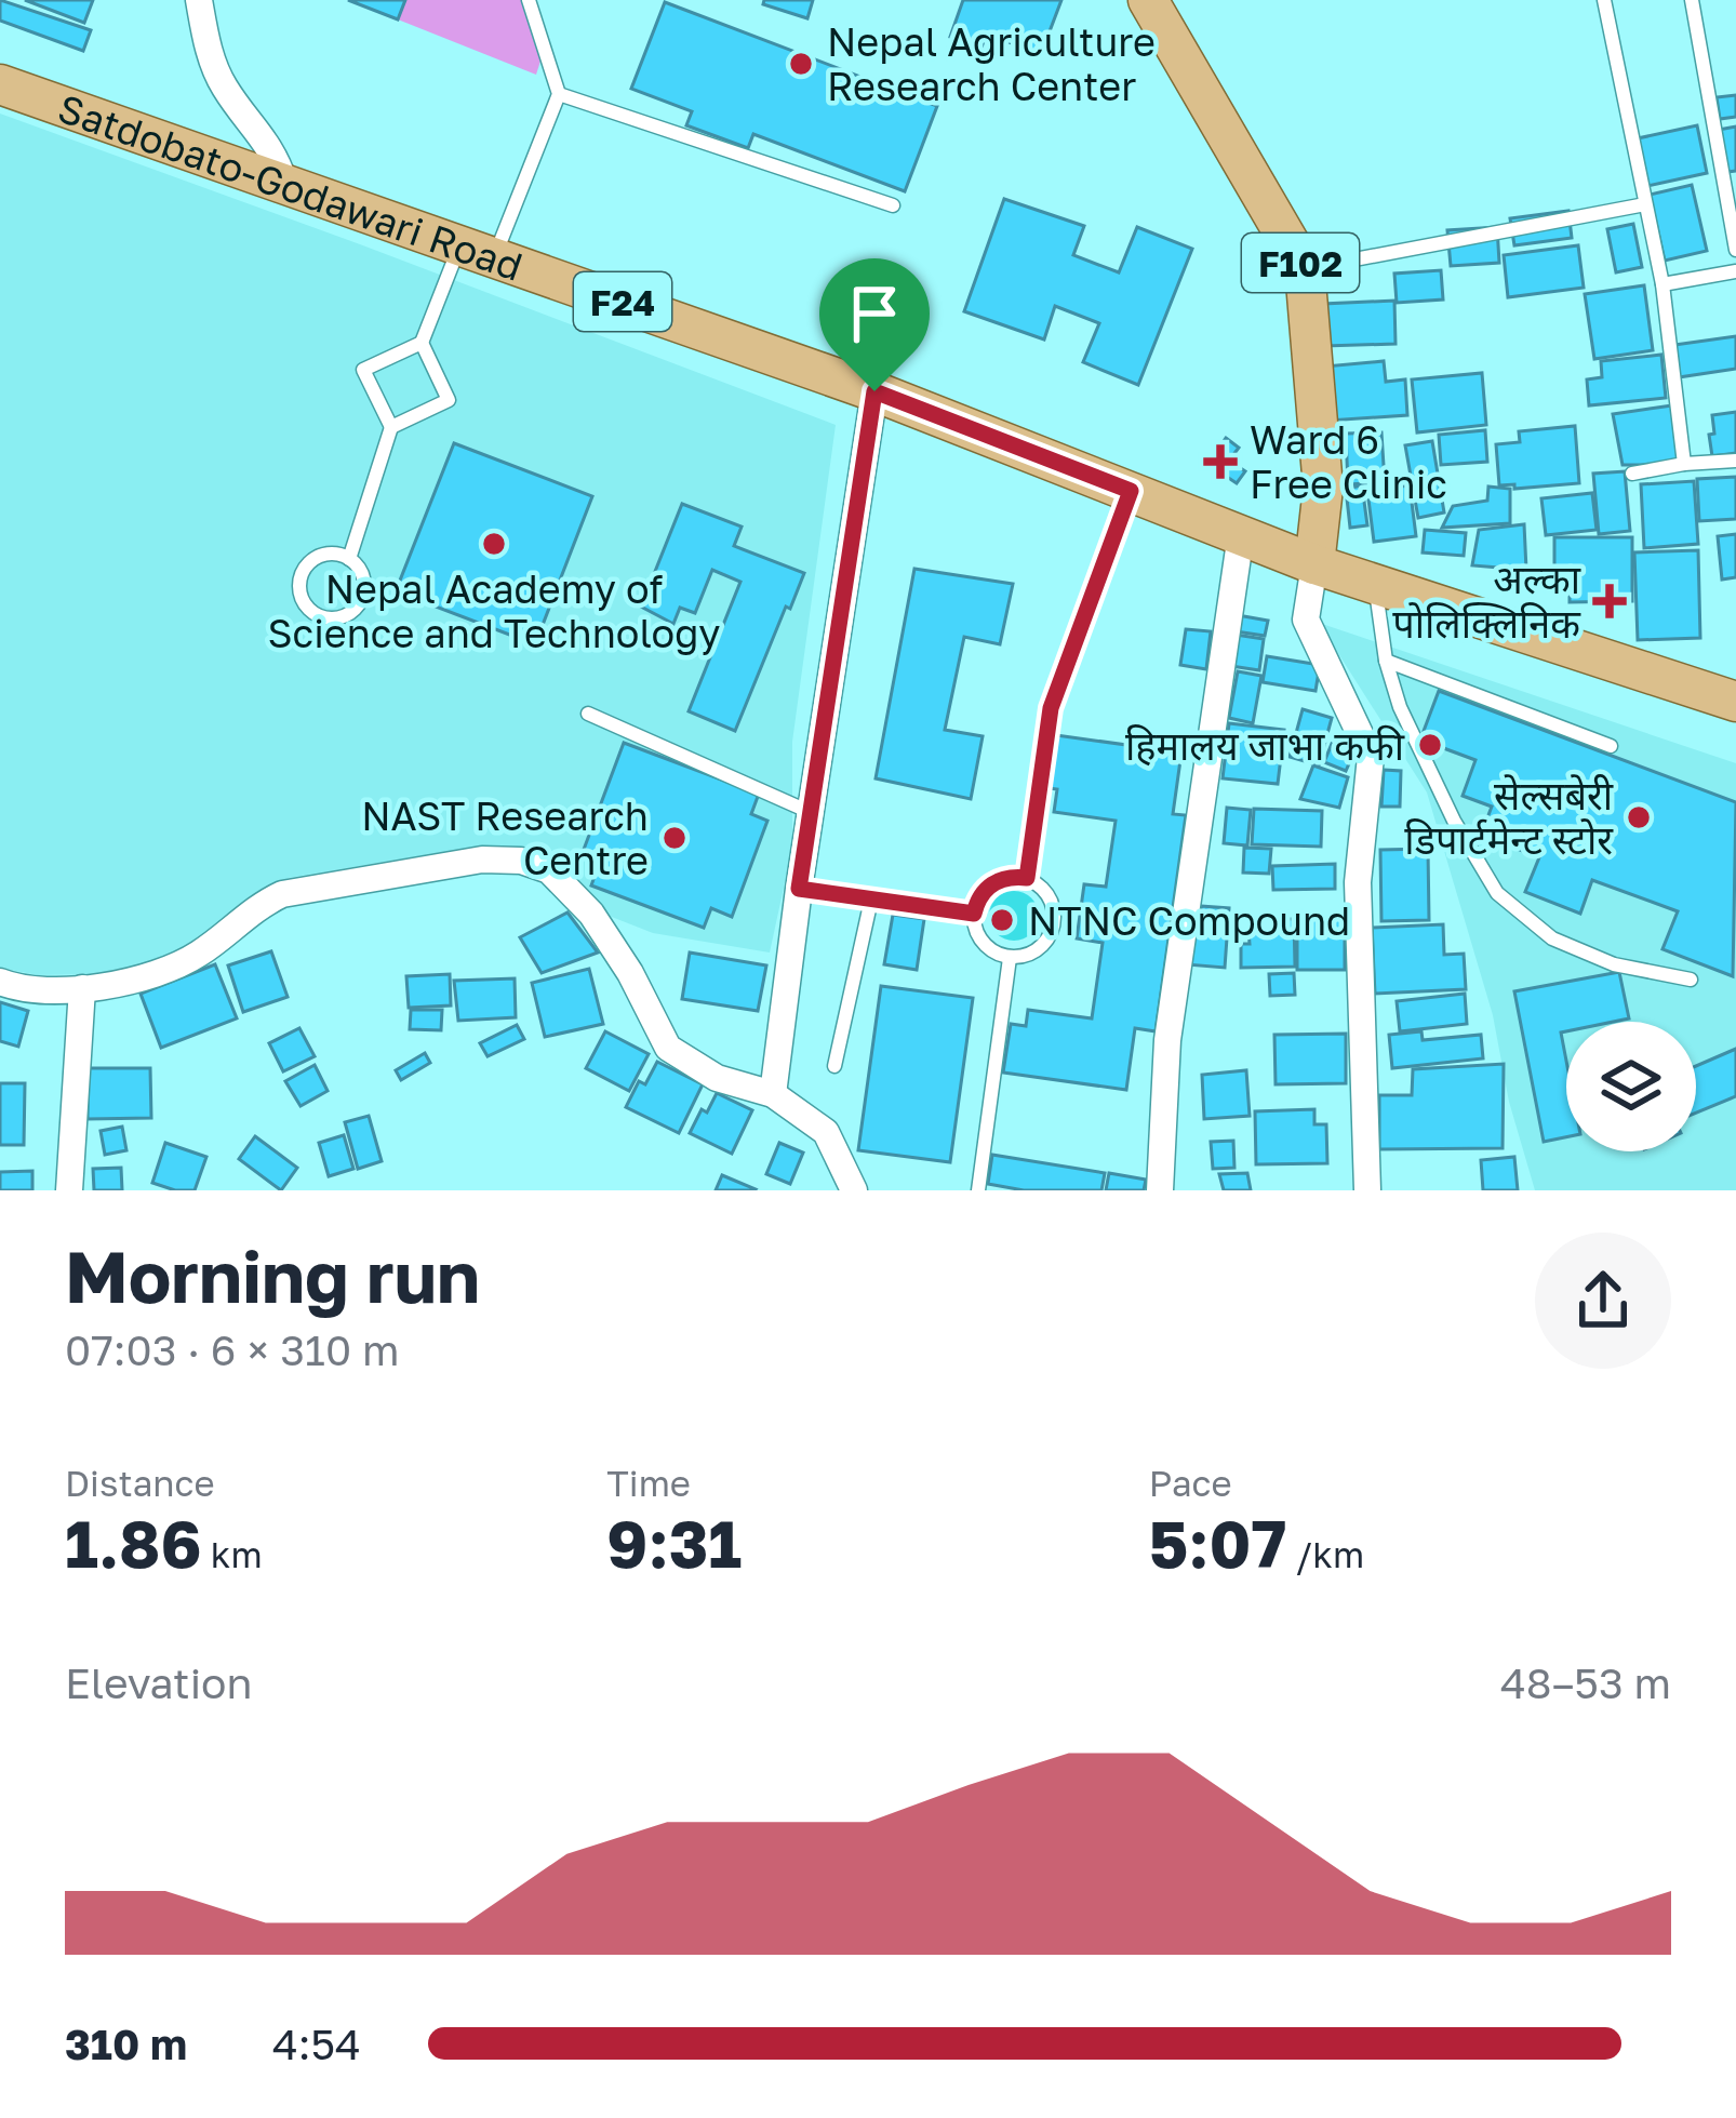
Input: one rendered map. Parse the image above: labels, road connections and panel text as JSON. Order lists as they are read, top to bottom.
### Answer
{
  "streets": {
    "main road": ["Satdobato-Godawari Road", "F102", "F24"]
  },
  "crossings": [
    ["Satdobato-Godawari Road", "F24"],
    ["F102", "F24"]
  ],
  "places": {
    "other": [
      "Nepal Agriculture Research Center",
      "Nepal Academy of Science and Technology",
      "हिमालय जाभा कफी",
      "सेल्सबेरी डिपार्टमेन्ट स्टोर",
      "NAST Research Centre",
      "NTNC Compound"
    ],
    "health": ["Ward 6 Free Clinic", "अल्का पोलिक्लिनिक"]
  },
  "page": {
    "heading": ["Morning run", "07:03 · 6 × 310 m"],
    "stats": [
      ["Distance", "1.86 km"],
      ["Time", "9:31"],
      ["Pace", "5:07 /km"]
    ],
    "chart": ["Elevation", "48–53 m"],
    "list": [
      {
        "name": "310 m",
        "note": "4:54"
      }
    ]
  }
}
